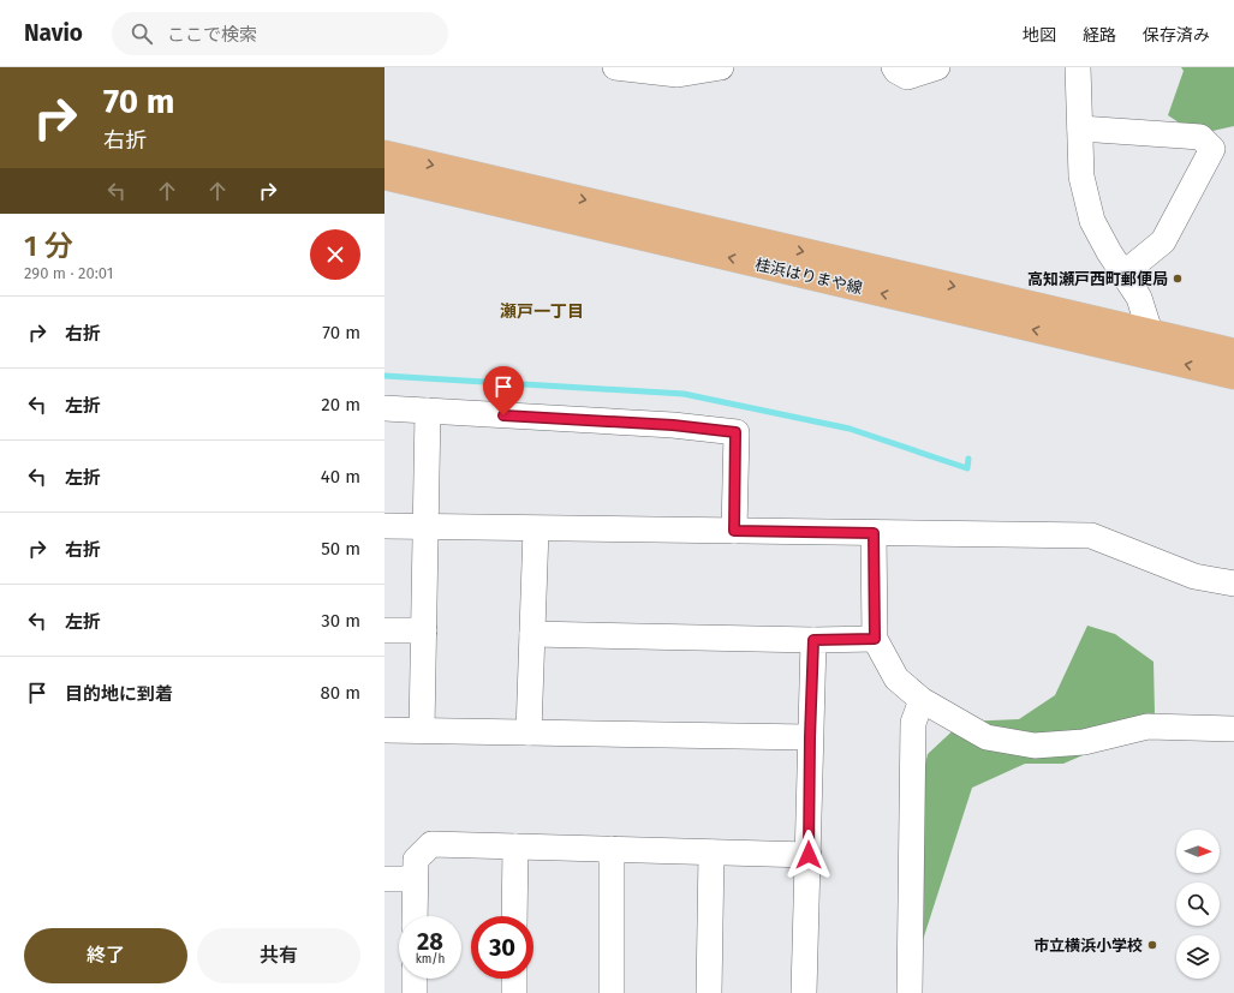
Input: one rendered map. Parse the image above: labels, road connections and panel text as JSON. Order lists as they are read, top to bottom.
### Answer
{
  "streets": {
    "main road": ["桂浜はりまや線"]
  },
  "districts": ["瀬戸一丁目"],
  "places": ["高知瀬戸西町郵便局", "市立横浜小学校"],
  "north": "right",
  "page": {
    "header": "Navio",
    "search": "ここで検索",
    "nav": ["地図", "経路", "保存済み"],
    "turn": ["70 m", "右折"],
    "heading": ["1 分", "290 m · 20:01"],
    "list": [
      {
        "name": "右折",
        "value": "70 m"
      },
      {
        "name": "左折",
        "value": "20 m"
      },
      {
        "name": "左折",
        "value": "40 m"
      },
      {
        "name": "右折",
        "value": "50 m"
      },
      {
        "name": "左折",
        "value": "30 m"
      },
      {
        "name": "目的地に到着",
        "value": "80 m"
      }
    ],
    "speed": "28 km/h",
    "limit": "30",
    "buttons": ["終了", "共有"]
  }
}
